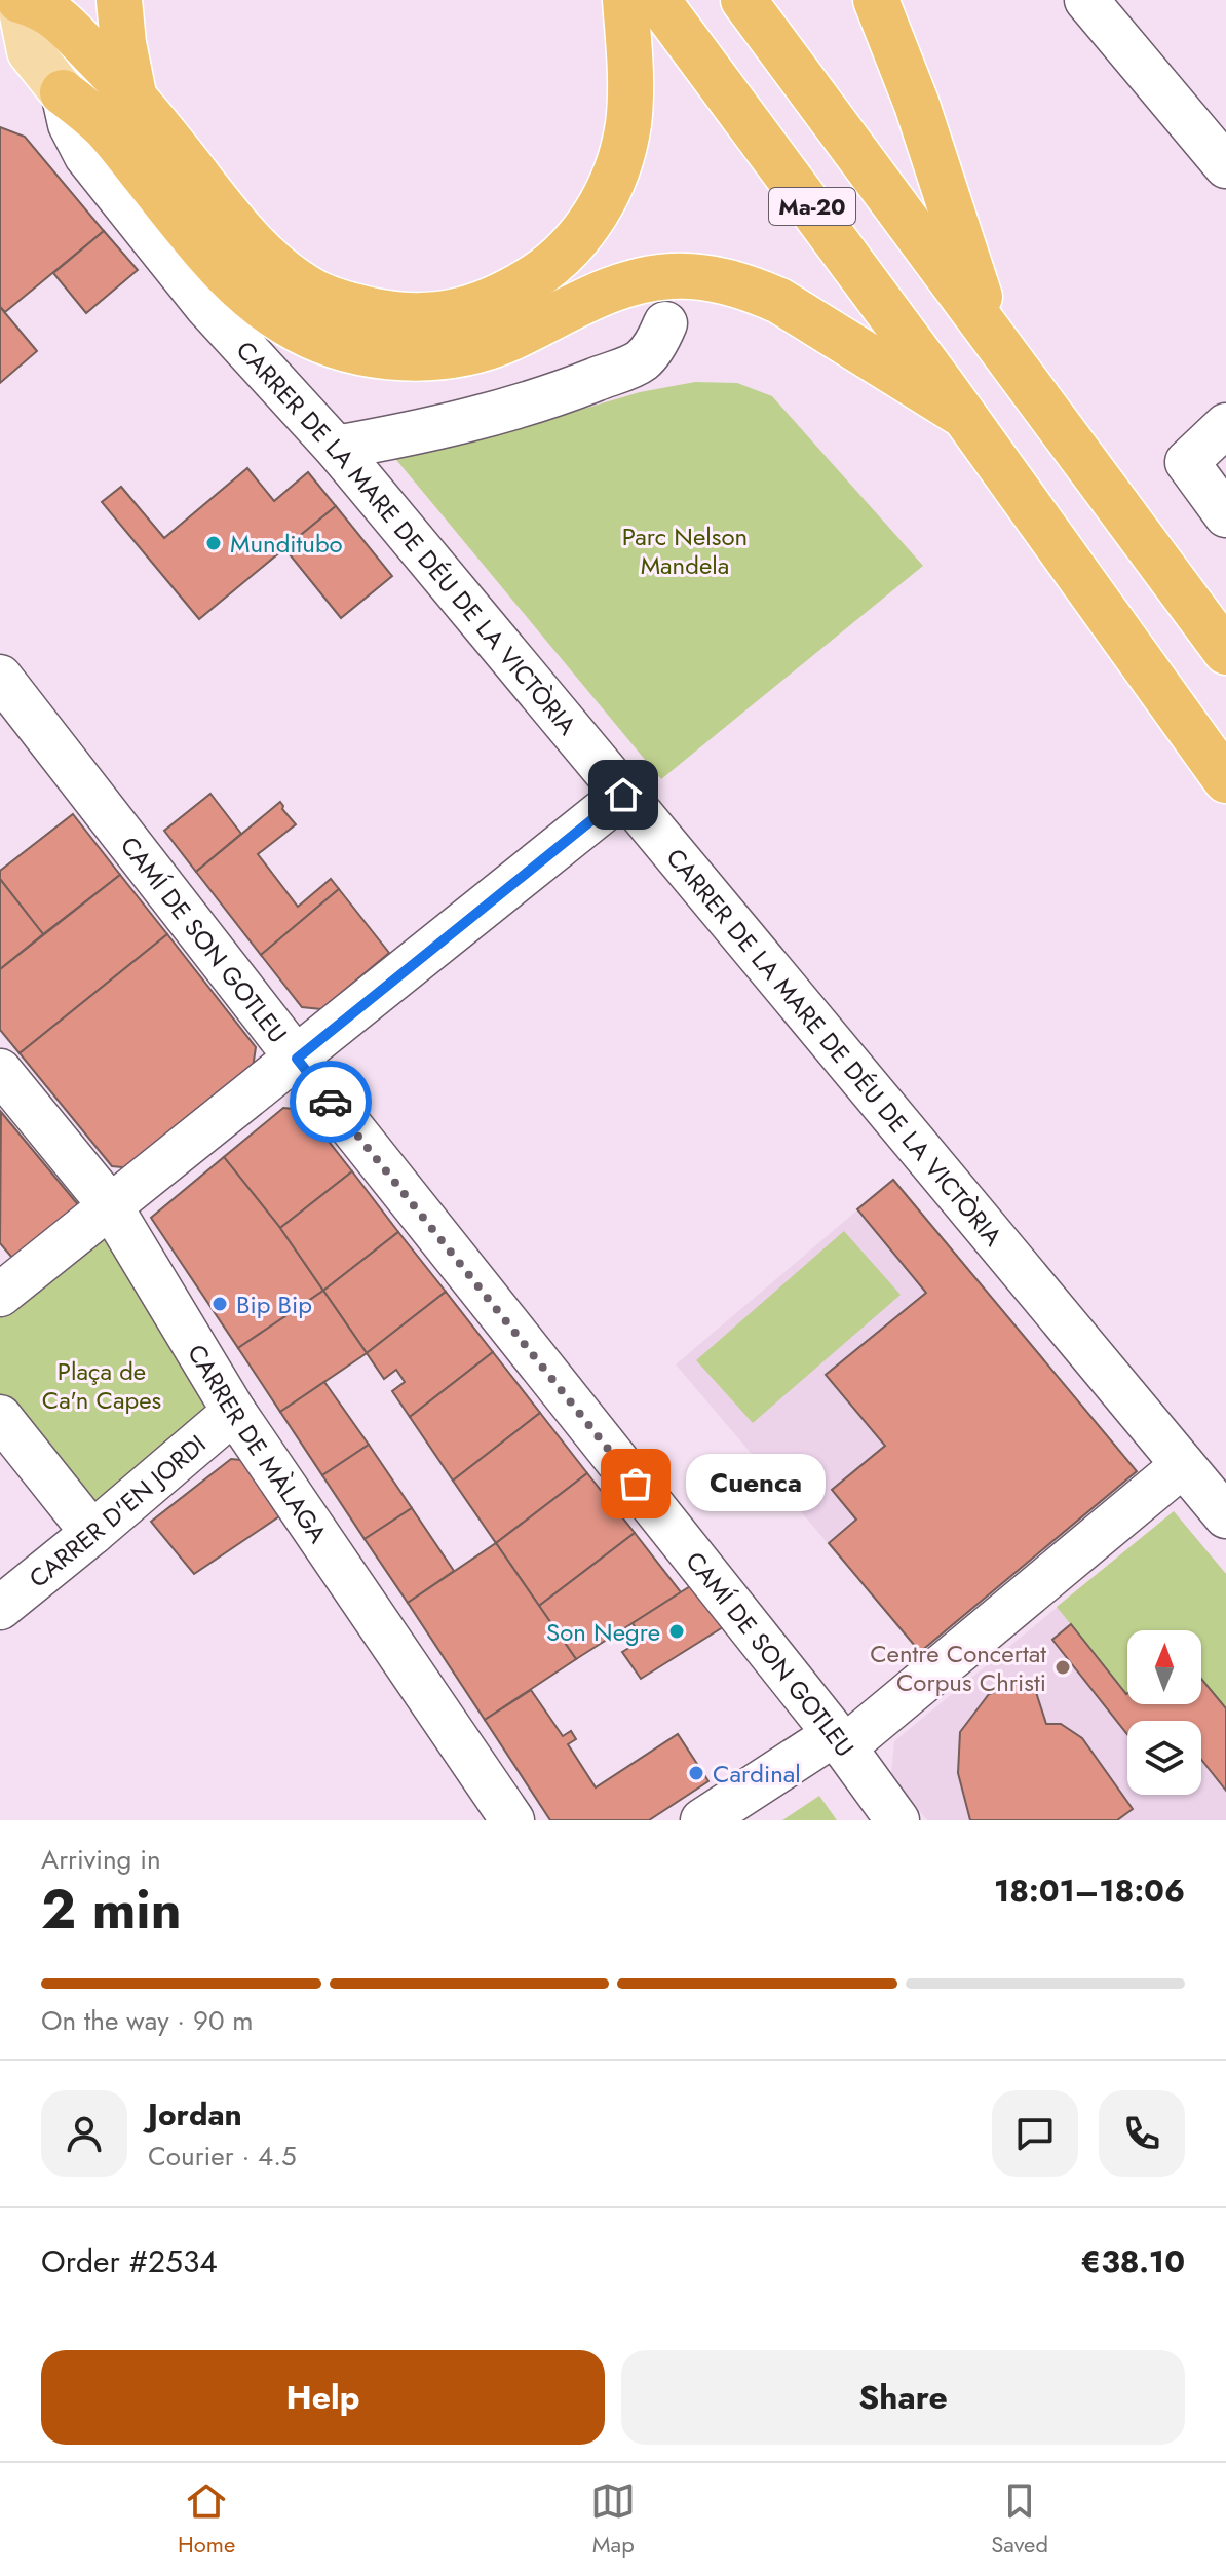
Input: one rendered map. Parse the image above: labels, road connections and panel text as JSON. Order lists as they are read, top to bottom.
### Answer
{
  "streets": {
    "highway": ["Ma-20"],
    "street": [
      "CARRER DE LA MARE DE DÉU DE LA VICTÒRIA",
      "CAMÍ DE SON GOTLEU",
      "CARRER DE MÀLAGA",
      "CARRER D'EN JORDI"
    ]
  },
  "crossings": [
    ["CARRER DE MÀLAGA", "CARRER D'EN JORDI"]
  ],
  "parks": ["Parc Nelson Mandela", "Plaça de Ca'n Capes"],
  "places": [
    "Munditubo",
    "Bip Bip",
    "Cuenca",
    "Son Negre",
    "Centre Concertat Corpus Christi",
    "Cardinal"
  ],
  "north": "top",
  "page": {
    "bubble": "Cuenca",
    "heading": ["2 min", "Arriving in", "18:01–18:06"],
    "panel": [
      "Jordan",
      "Courier · 4.5",
      "Order #2534",
      "€38.10"
    ],
    "bar": "On the way · 90 m",
    "buttons": ["Help", "Share"],
    "tabs": ["Home", "Map", "Saved"]
  }
}
